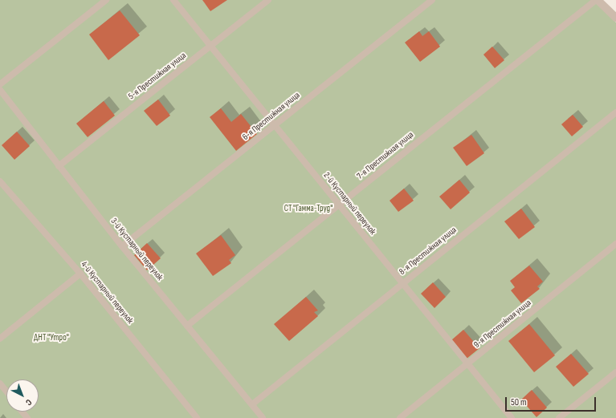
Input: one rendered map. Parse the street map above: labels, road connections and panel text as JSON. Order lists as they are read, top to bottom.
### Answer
{
  "streets": {
    "lane": [
      "5-я Престижная улица",
      "6-я Престижная улица",
      "7-я Престижная улица",
      "2-й Кустарный переулок",
      "3-й Кустарный переулок",
      "8-я Престижная улица",
      "4-й Кустарный переулок",
      "9-я Престижная улица"
    ]
  },
  "crossings": [
    ["5-я Престижная улица", "2-й Кустарный переулок"],
    ["5-я Престижная улица", "3-й Кустарный переулок"],
    ["6-я Престижная улица", "2-й Кустарный переулок"],
    ["6-я Престижная улица", "3-й Кустарный переулок"],
    ["7-я Престижная улица", "2-й Кустарный переулок"],
    ["7-я Престижная улица", "3-й Кустарный переулок"],
    ["2-й Кустарный переулок", "8-я Престижная улица"],
    ["2-й Кустарный переулок", "9-я Престижная улица"],
    ["3-й Кустарный переулок", "8-я Престижная улица"]
  ],
  "parks": ["СТ \"Гамма-Труд\"", "ДНТ \"Утро\""],
  "scale_bar": "50 m",
  "north": "bottom right"
}
